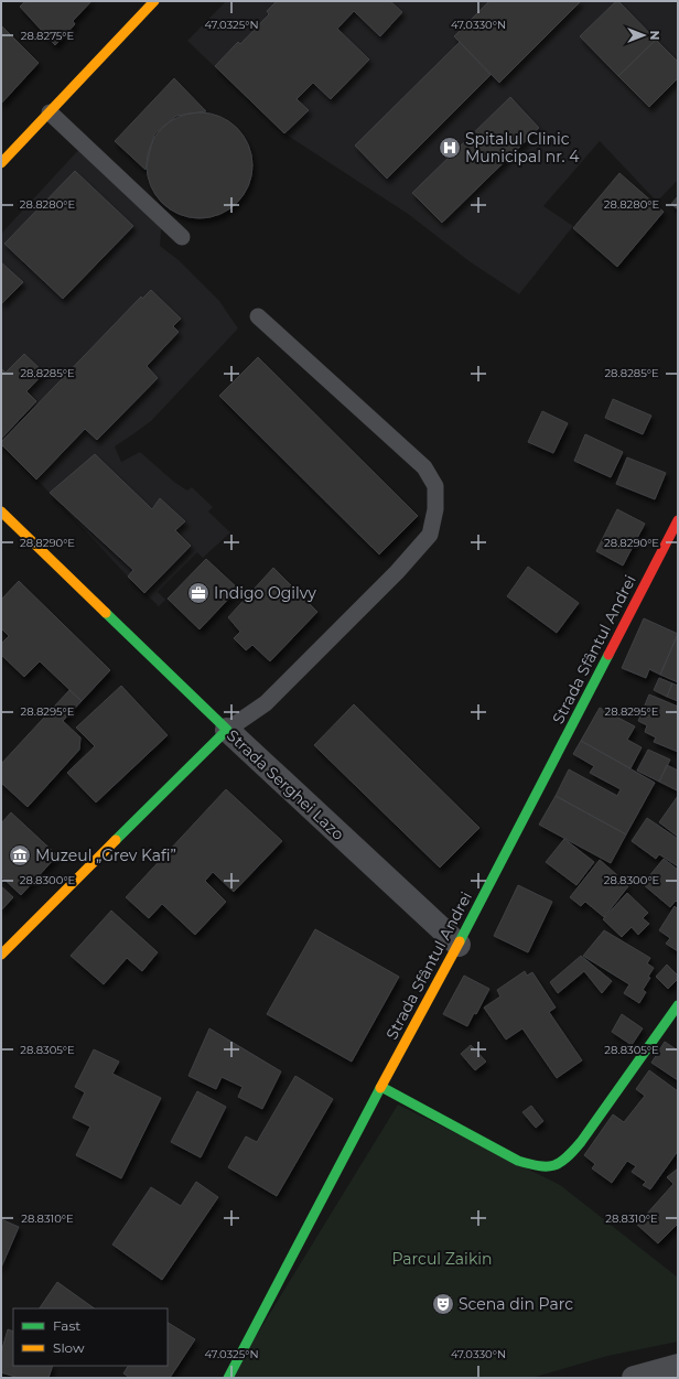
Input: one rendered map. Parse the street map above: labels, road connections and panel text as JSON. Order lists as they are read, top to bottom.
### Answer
{
  "streets": {
    "street": ["Strada Sfântul Andrei", "Strada Serghei Lazo"]
  },
  "crossings": [
    ["Strada Sfântul Andrei", "Strada Serghei Lazo"]
  ],
  "parks": ["Parcul Zaikin"],
  "places": {
    "hospital": ["Spitalul Clinic Municipal nr. 4"],
    "office": ["Indigo Ogilvy"],
    "museum": ["Muzeul „Grev Kafi”"],
    "theatre": ["Scena din Parc"]
  },
  "legend": ["Fast", "Slow"],
  "north": "right",
  "coordinates": [
    "47.0325°N",
    "47.0330°N",
    "28.8275°E",
    "28.8280°E",
    "28.8285°E",
    "28.8290°E",
    "28.8295°E",
    "28.8300°E",
    "28.8305°E",
    "28.8310°E"
  ]
}
